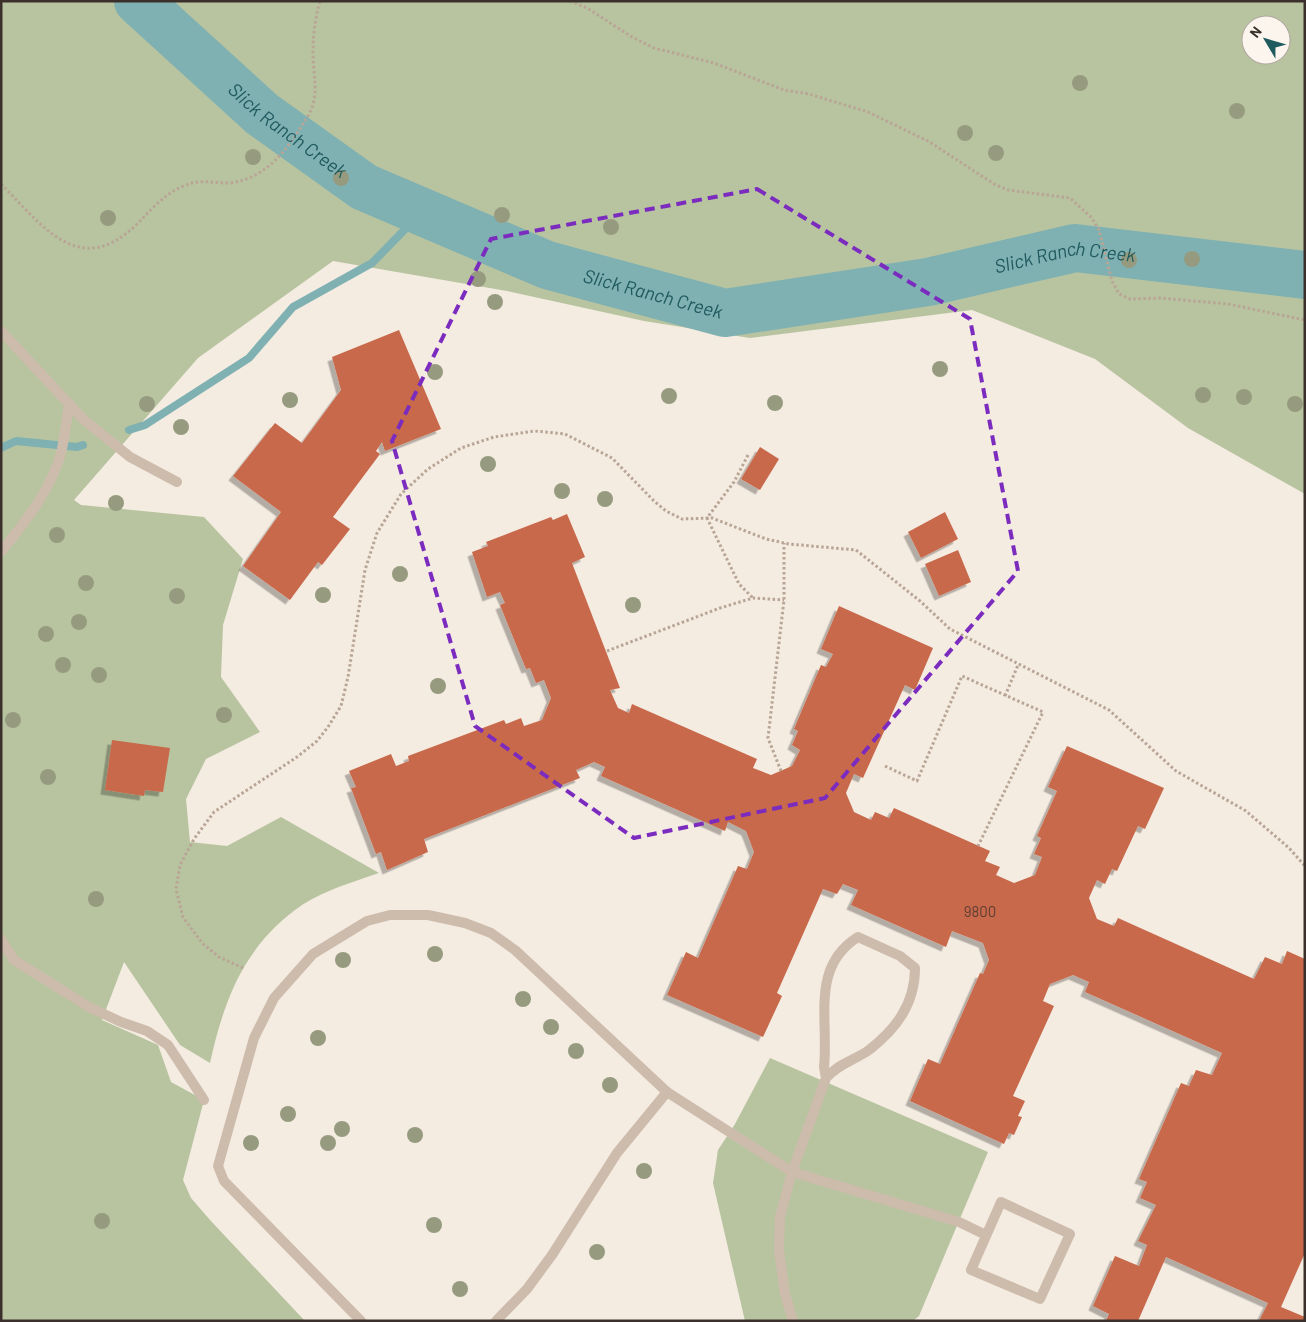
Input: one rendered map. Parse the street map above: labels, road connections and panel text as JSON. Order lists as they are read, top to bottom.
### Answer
{
  "water": ["Slick Ranch Creek"],
  "house_numbers": ["9800"],
  "north": "top left"
}
